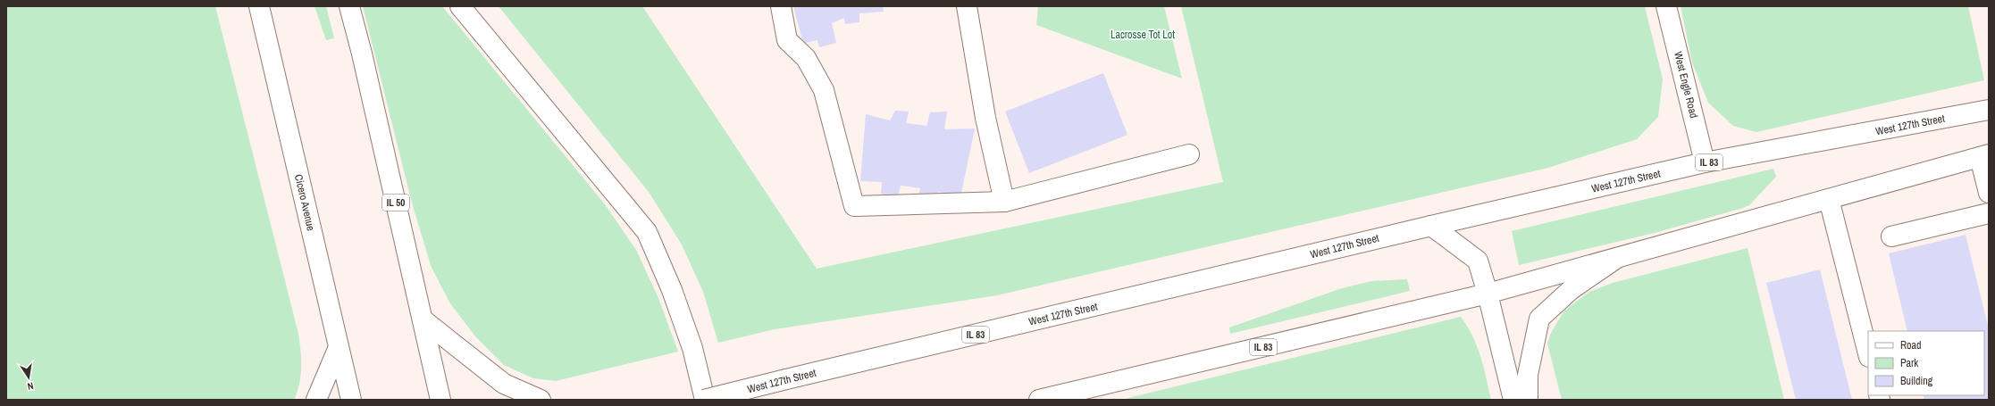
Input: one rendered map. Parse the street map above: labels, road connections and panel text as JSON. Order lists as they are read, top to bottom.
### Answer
{
  "streets": {
    "main road": [
      "West Engle Road",
      "West 127th Street",
      "IL 83",
      "Cicero Avenue",
      "IL 50"
    ]
  },
  "crossings": [
    ["West Engle Road", "West 127th Street"]
  ],
  "parks": ["Lacrosse Tot Lot"],
  "legend": ["Road", "Park", "Building"],
  "north": "bottom"
}
